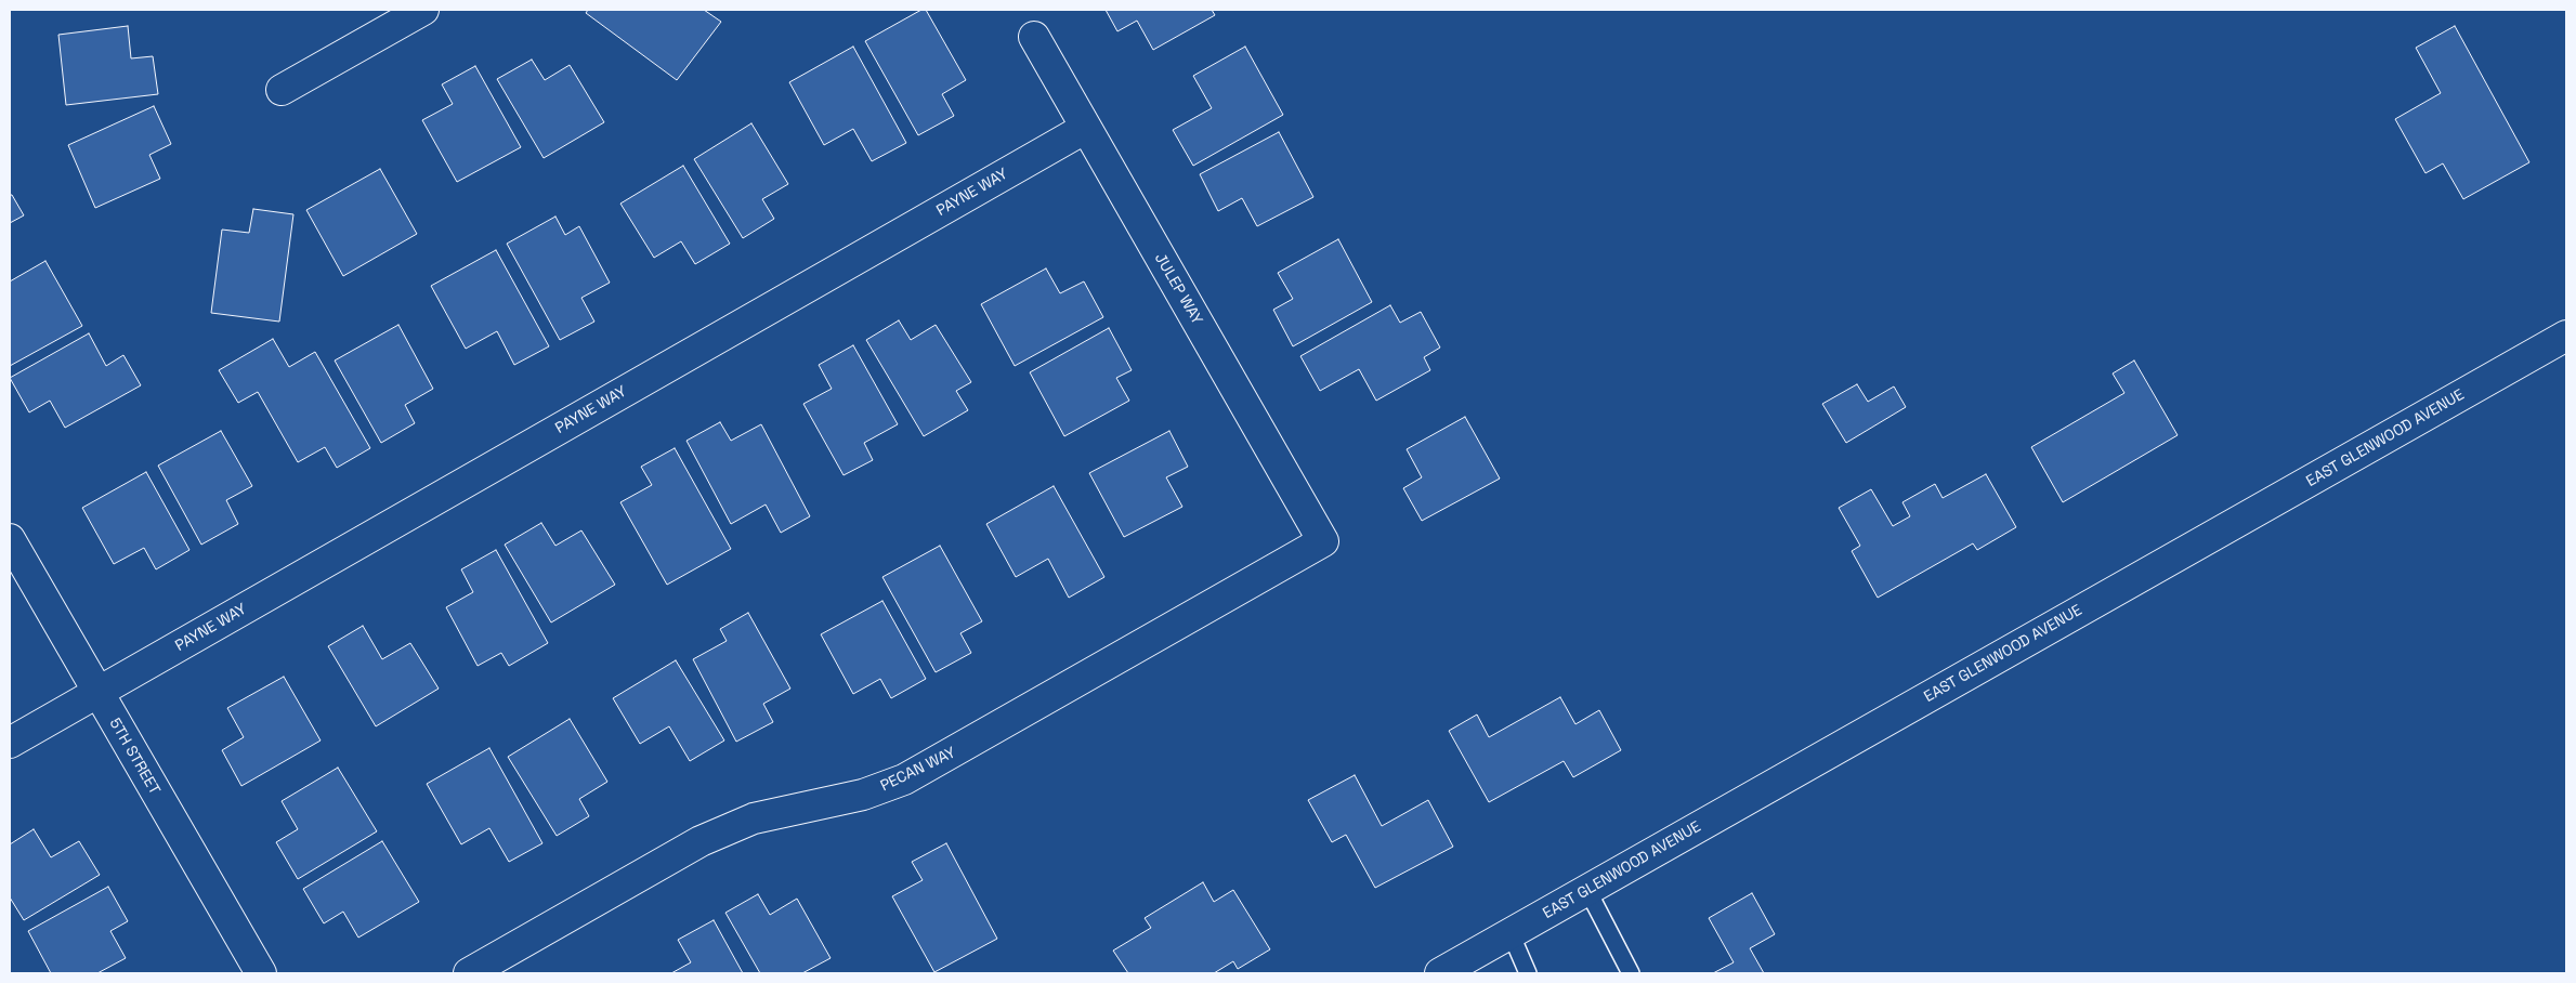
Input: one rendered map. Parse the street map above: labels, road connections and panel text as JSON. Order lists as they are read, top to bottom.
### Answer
{
  "streets": {
    "street": [
      "PAYNE WAY",
      "JULEP WAY",
      "EAST GLENWOOD AVENUE",
      "5TH STREET",
      "PECAN WAY"
    ]
  },
  "crossings": [
    ["PAYNE WAY", "JULEP WAY"],
    ["PAYNE WAY", "5TH STREET"],
    ["JULEP WAY", "PECAN WAY"]
  ]
}
